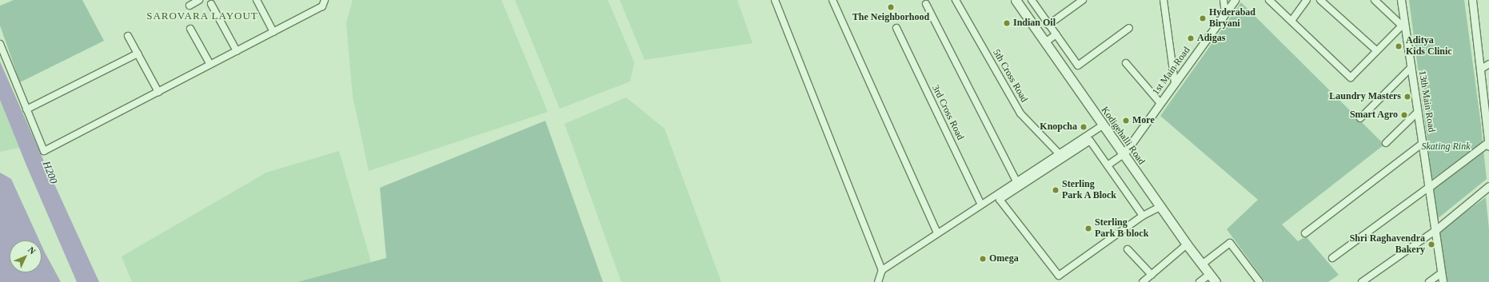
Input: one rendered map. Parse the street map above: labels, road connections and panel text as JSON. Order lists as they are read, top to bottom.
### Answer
{
  "streets": {
    "main road": ["Kodigehalli Road"],
    "street": [
      "1st Main Road",
      "5th Cross Road",
      "13th Main Road",
      "3rd Cross Road"
    ]
  },
  "crossings": [
    ["1st Main Road", "Kodigehalli Road"]
  ],
  "districts": ["SAROVARA LAYOUT"],
  "water": ["H200"],
  "parks": ["Skating Rink"],
  "places": [
    "The Neighborhood",
    "Hyderabad Biryani",
    "Indian Oil",
    "Adigas",
    "Aditya Kids Clinic",
    "Laundry Masters",
    "Smart Agro",
    "More",
    "Knopcha",
    "Sterling Park A Block",
    "Sterling Park B block",
    "Shri Raghavendra Bakery",
    "Omega"
  ],
  "north": "top right"
}
